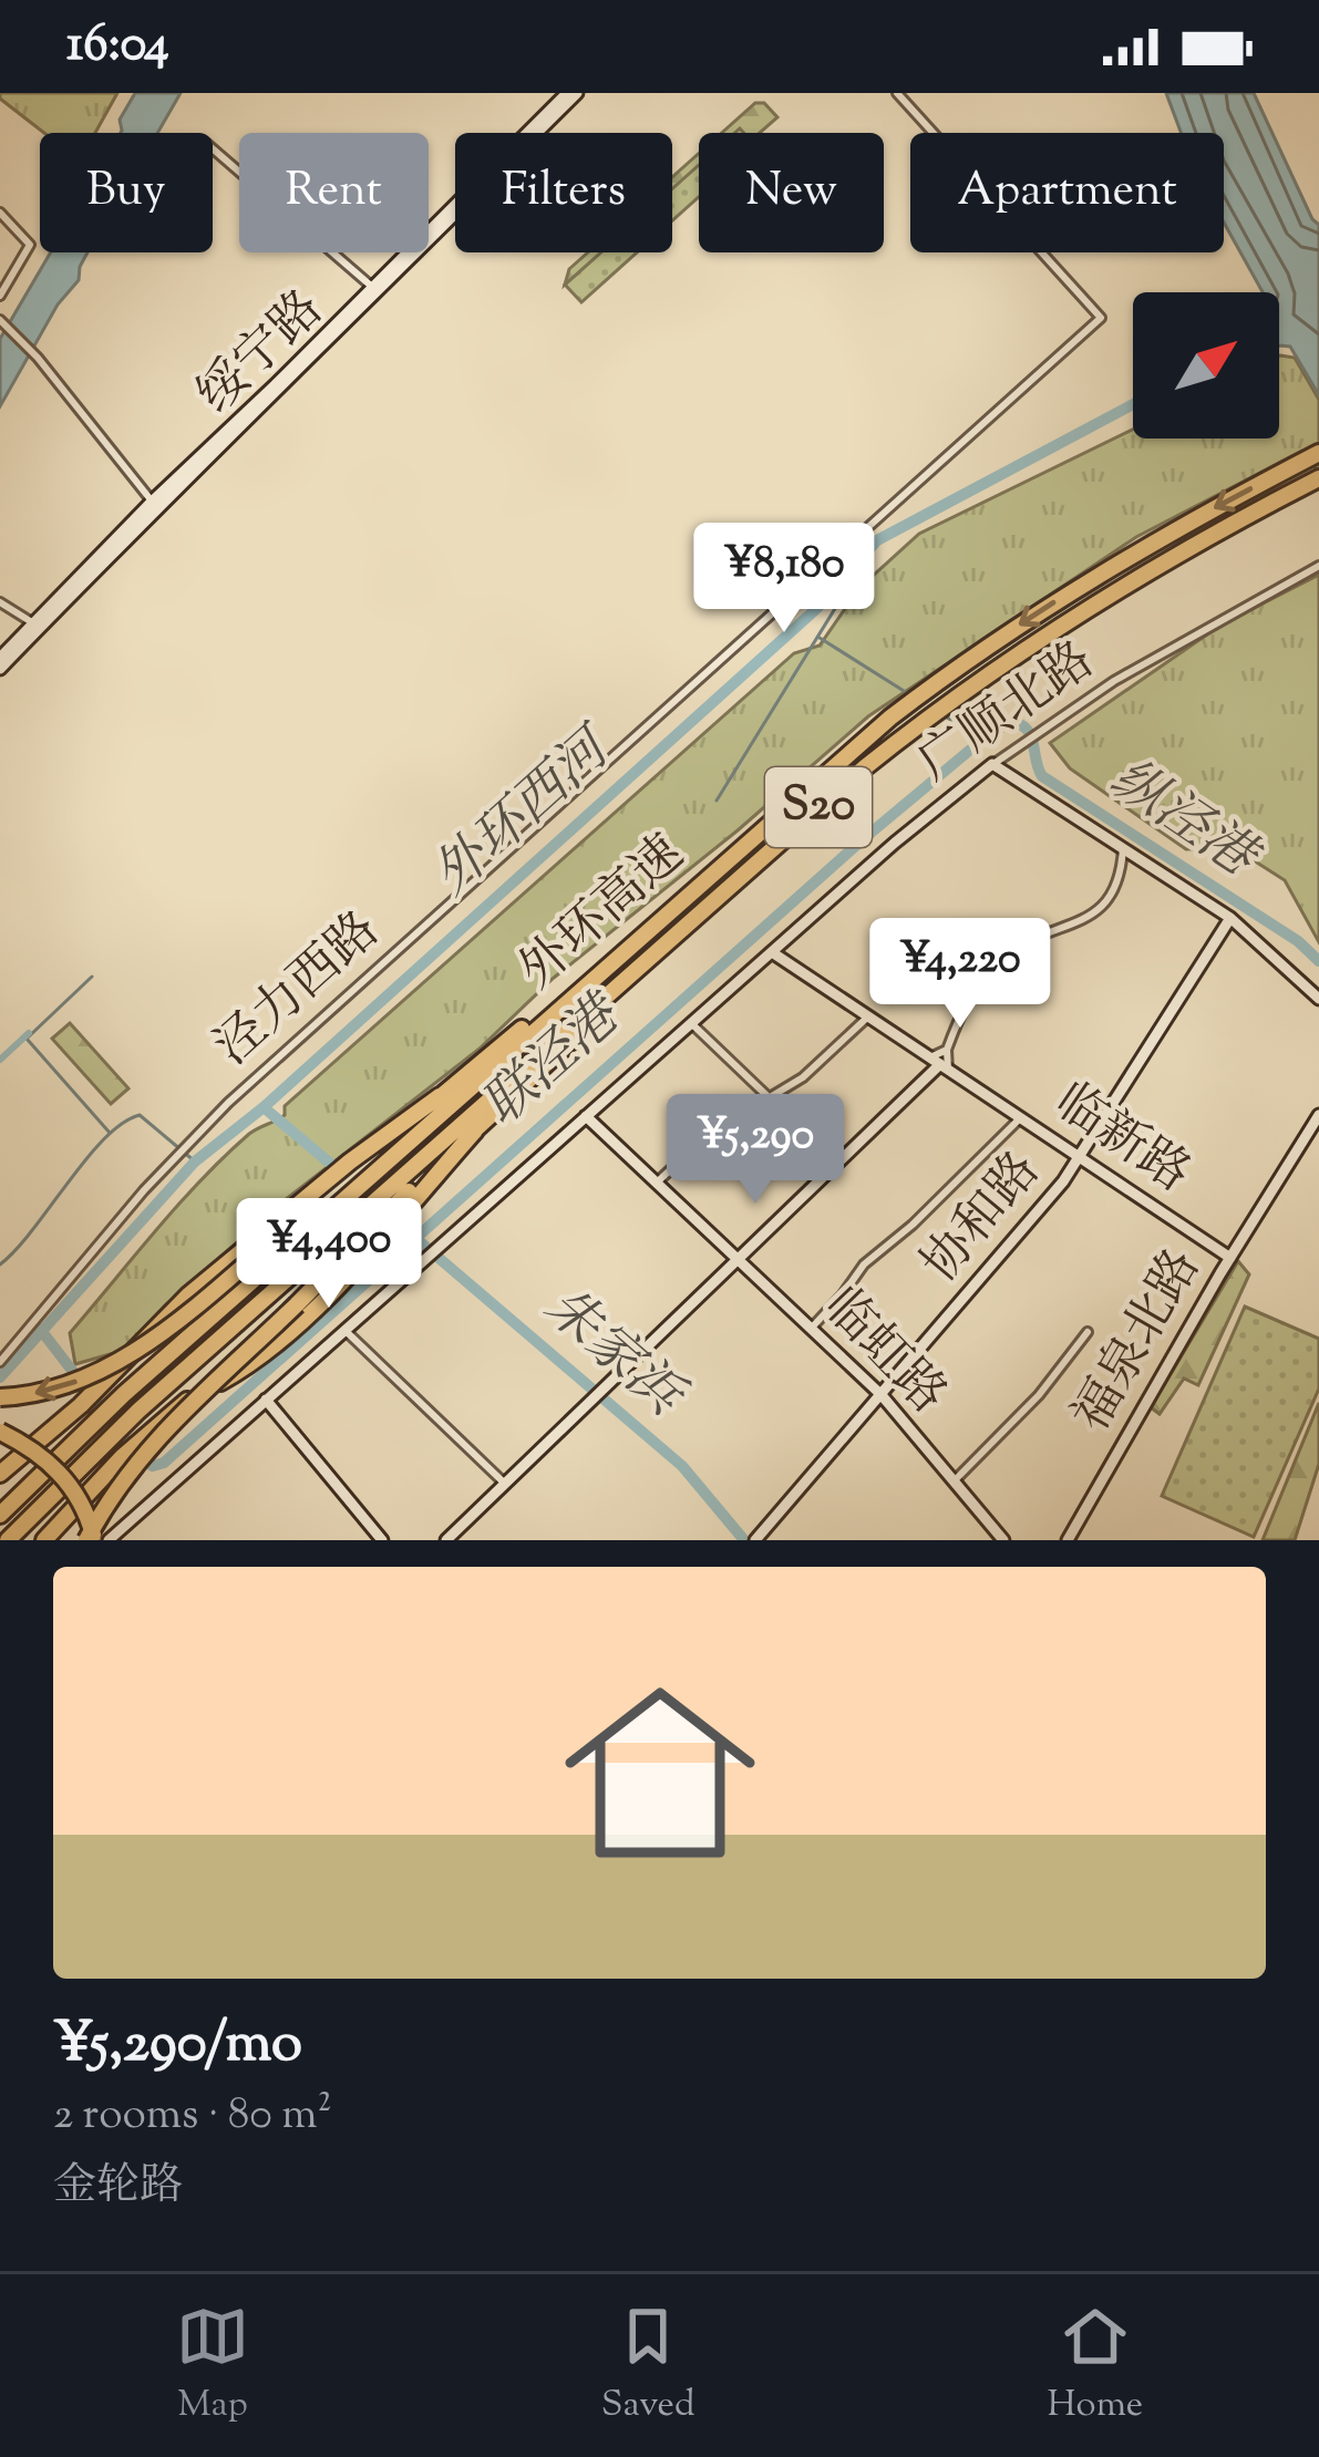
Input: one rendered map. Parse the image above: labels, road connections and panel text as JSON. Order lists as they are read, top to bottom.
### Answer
{
  "streets": {
    "highway": ["S20", "外环高速"],
    "street": [
      "绥宁路",
      "广顺北路",
      "泾力西路",
      "临新路",
      "协和路",
      "福泉北路",
      "临虹路"
    ]
  },
  "crossings": [
    ["广顺北路", "临新路"],
    ["广顺北路", "临虹路"],
    ["临新路", "协和路"],
    ["临新路", "福泉北路"],
    ["协和路", "临虹路"]
  ],
  "water": [
    "外环西河",
    "纵泾港",
    "联泾港",
    "朱家浜"
  ],
  "north": "top right",
  "page": {
    "status": "16:04",
    "chip": [
      "Buy",
      "Rent",
      "Filters",
      "New",
      "Apartment"
    ],
    "price": [
      "¥8,180",
      "¥4,220",
      "¥5,290",
      "¥4,400"
    ],
    "list": [
      {
        "name": "¥5,290/mo",
        "note": "2 rooms · 80 m² · 金轮路"
      }
    ],
    "tabs": ["Map", "Saved", "Home"]
  }
}
